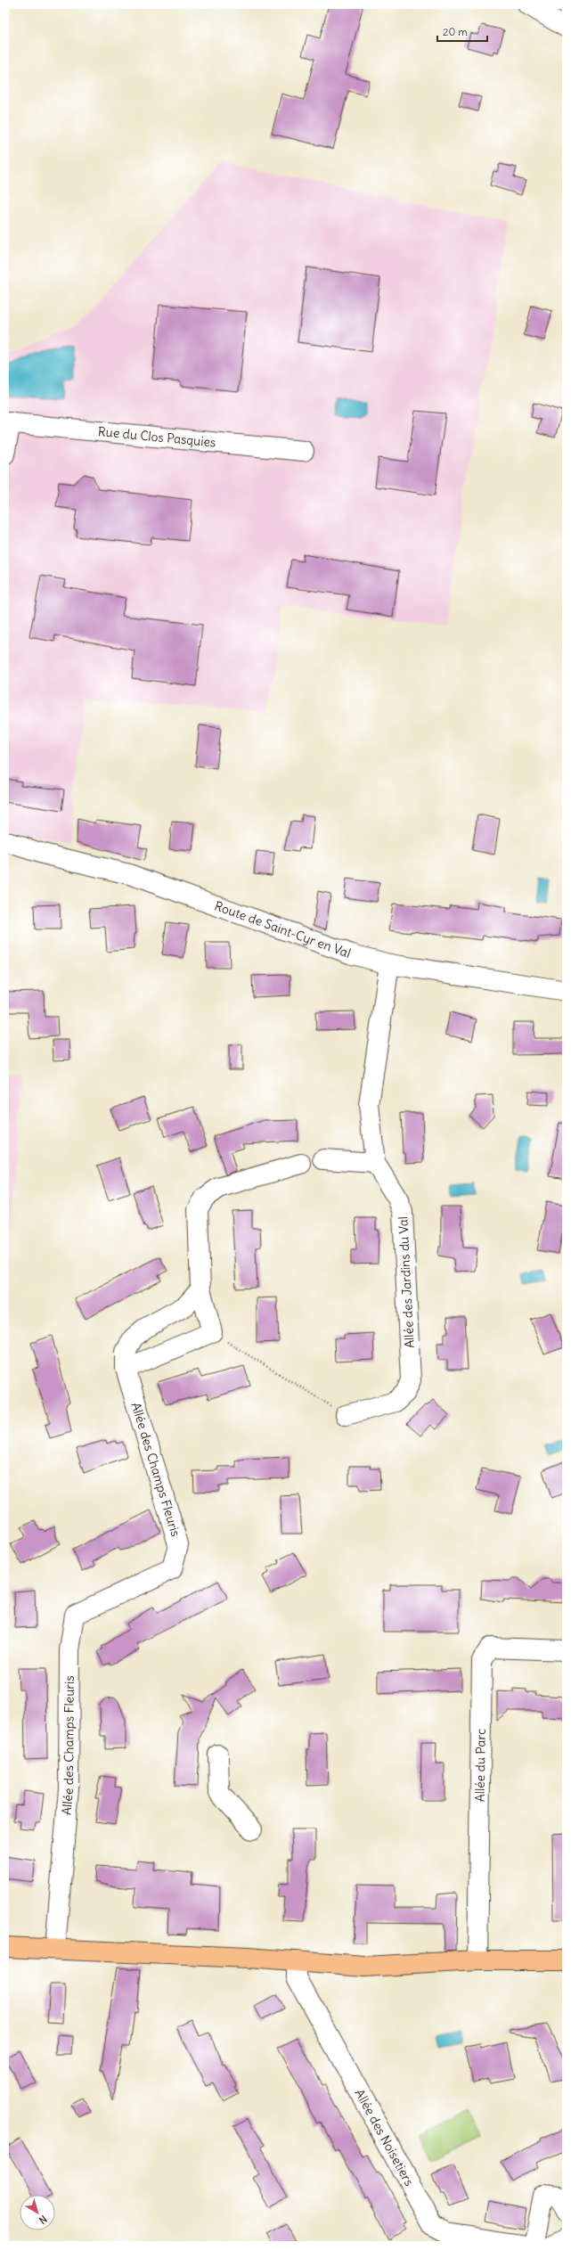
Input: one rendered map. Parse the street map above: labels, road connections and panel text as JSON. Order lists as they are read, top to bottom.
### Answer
{
  "streets": {
    "street": [
      "Rue du Clos Pasquies",
      "Route de Saint-Cyr en Val",
      "Allée des Jardins du Val",
      "Allée des Champs Fleuris",
      "Allée du Parc",
      "Allée des Noisetiers"
    ]
  },
  "crossings": [
    ["Route de Saint-Cyr en Val", "Allée des Jardins du Val"]
  ],
  "scale_bar": "20 m",
  "north": "bottom right"
}
